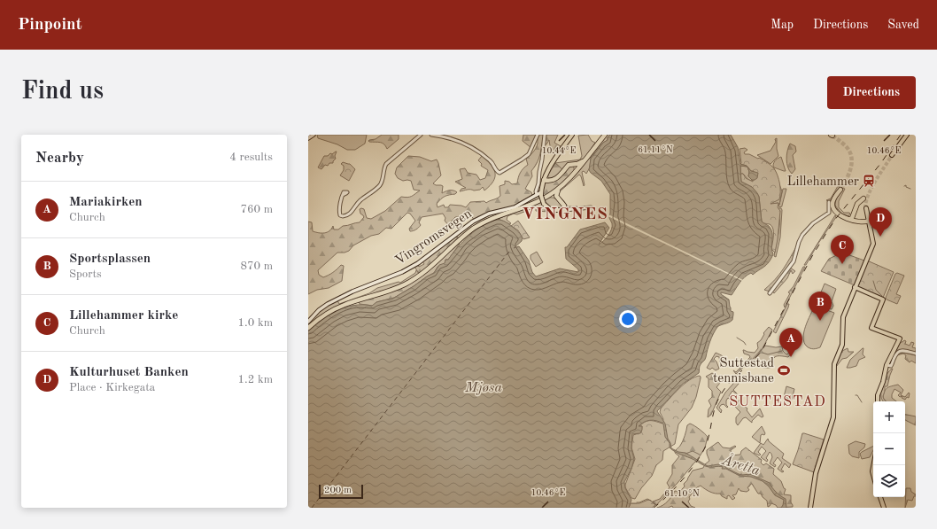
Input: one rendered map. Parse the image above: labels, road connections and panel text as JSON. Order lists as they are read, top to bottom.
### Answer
{
  "streets": {
    "main road": ["Vingromsvegen"]
  },
  "districts": ["VINGNES", "SUTTESTAD"],
  "water": ["Mjøsa", "Åretta"],
  "places": {
    "station": ["Lillehammer"],
    "sports": ["Suttestad tennisbane"]
  },
  "scale_bar": "200 m",
  "page": {
    "header": "Pinpoint",
    "nav": ["Map", "Directions", "Saved"],
    "buttons": "Directions",
    "title": "Find us",
    "heading": ["Nearby", "4 results"],
    "list": [
      {
        "mark": "A",
        "name": "Mariakirken",
        "note": "Church",
        "value": "760 m"
      },
      {
        "mark": "B",
        "name": "Sportsplassen",
        "note": "Sports",
        "value": "870 m"
      },
      {
        "mark": "C",
        "name": "Lillehammer kirke",
        "note": "Church",
        "value": "1.0 km"
      },
      {
        "mark": "D",
        "name": "Kulturhuset Banken",
        "note": "Place · Kirkegata",
        "value": "1.2 km"
      }
    ],
    "pins": [
      "D",
      "C",
      "B",
      "A"
    ],
    "map_buttons": ["+", "−"],
    "scale": "200 m"
  },
  "coordinates": [
    "61.11°N",
    "10.44°E",
    "10.46°E",
    "61.10°N"
  ]
}
